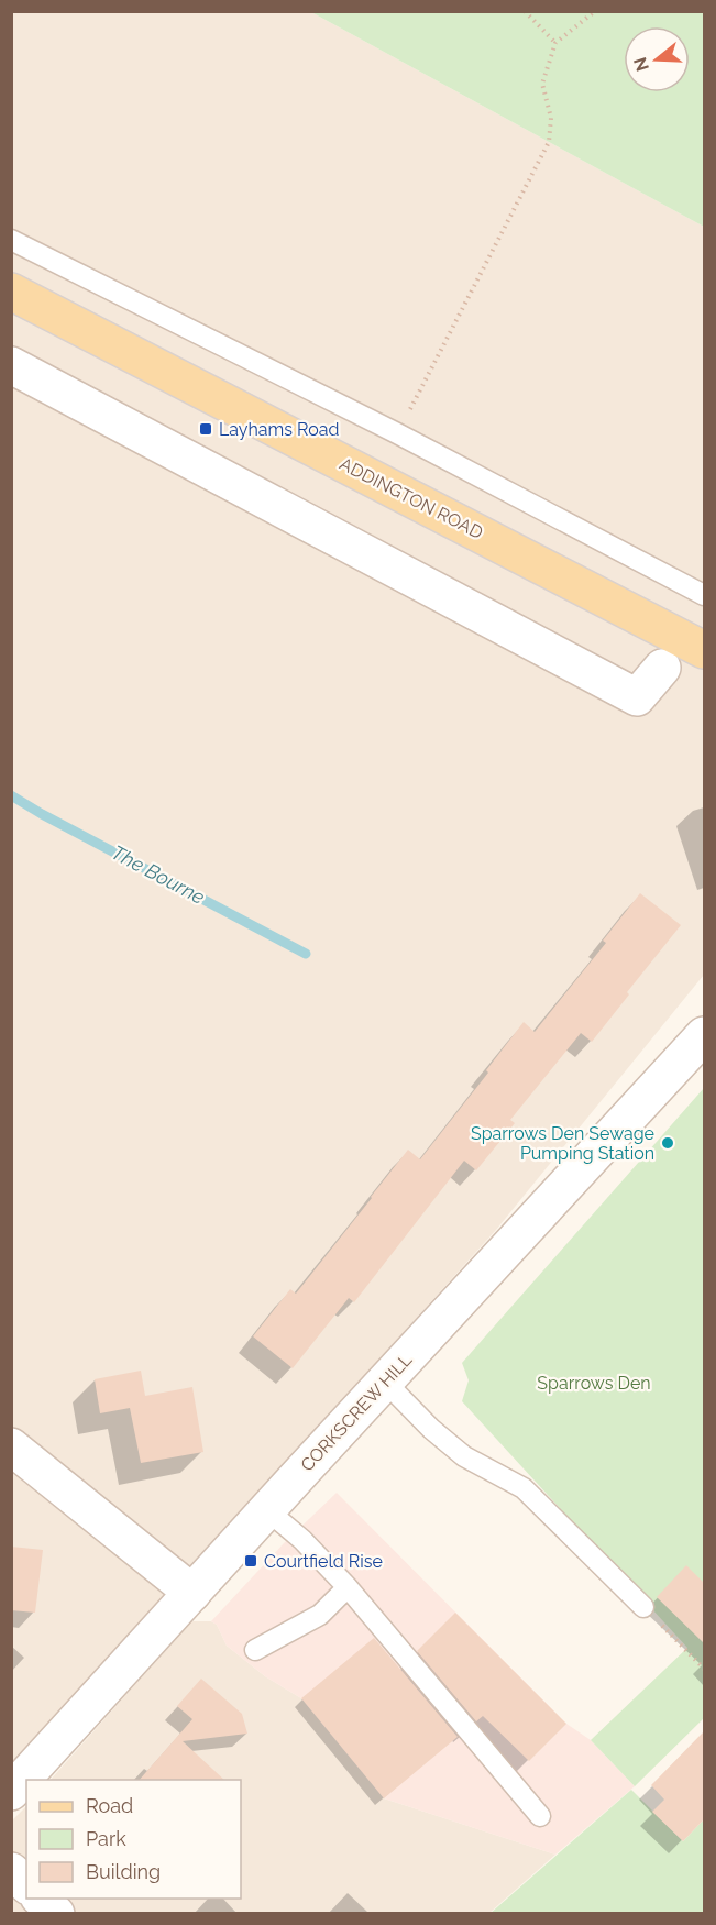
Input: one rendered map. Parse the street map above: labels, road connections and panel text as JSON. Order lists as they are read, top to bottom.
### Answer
{
  "streets": {
    "main road": ["ADDINGTON ROAD"],
    "street": ["CORKSCREW HILL"]
  },
  "water": ["The Bourne"],
  "parks": ["Sparrows Den"],
  "places": {
    "transit": ["Layhams Road", "Courtfield Rise"],
    "other": ["Sparrows Den Sewage Pumping Station"]
  },
  "legend": ["Road", "Park", "Building"],
  "north": "left"
}
